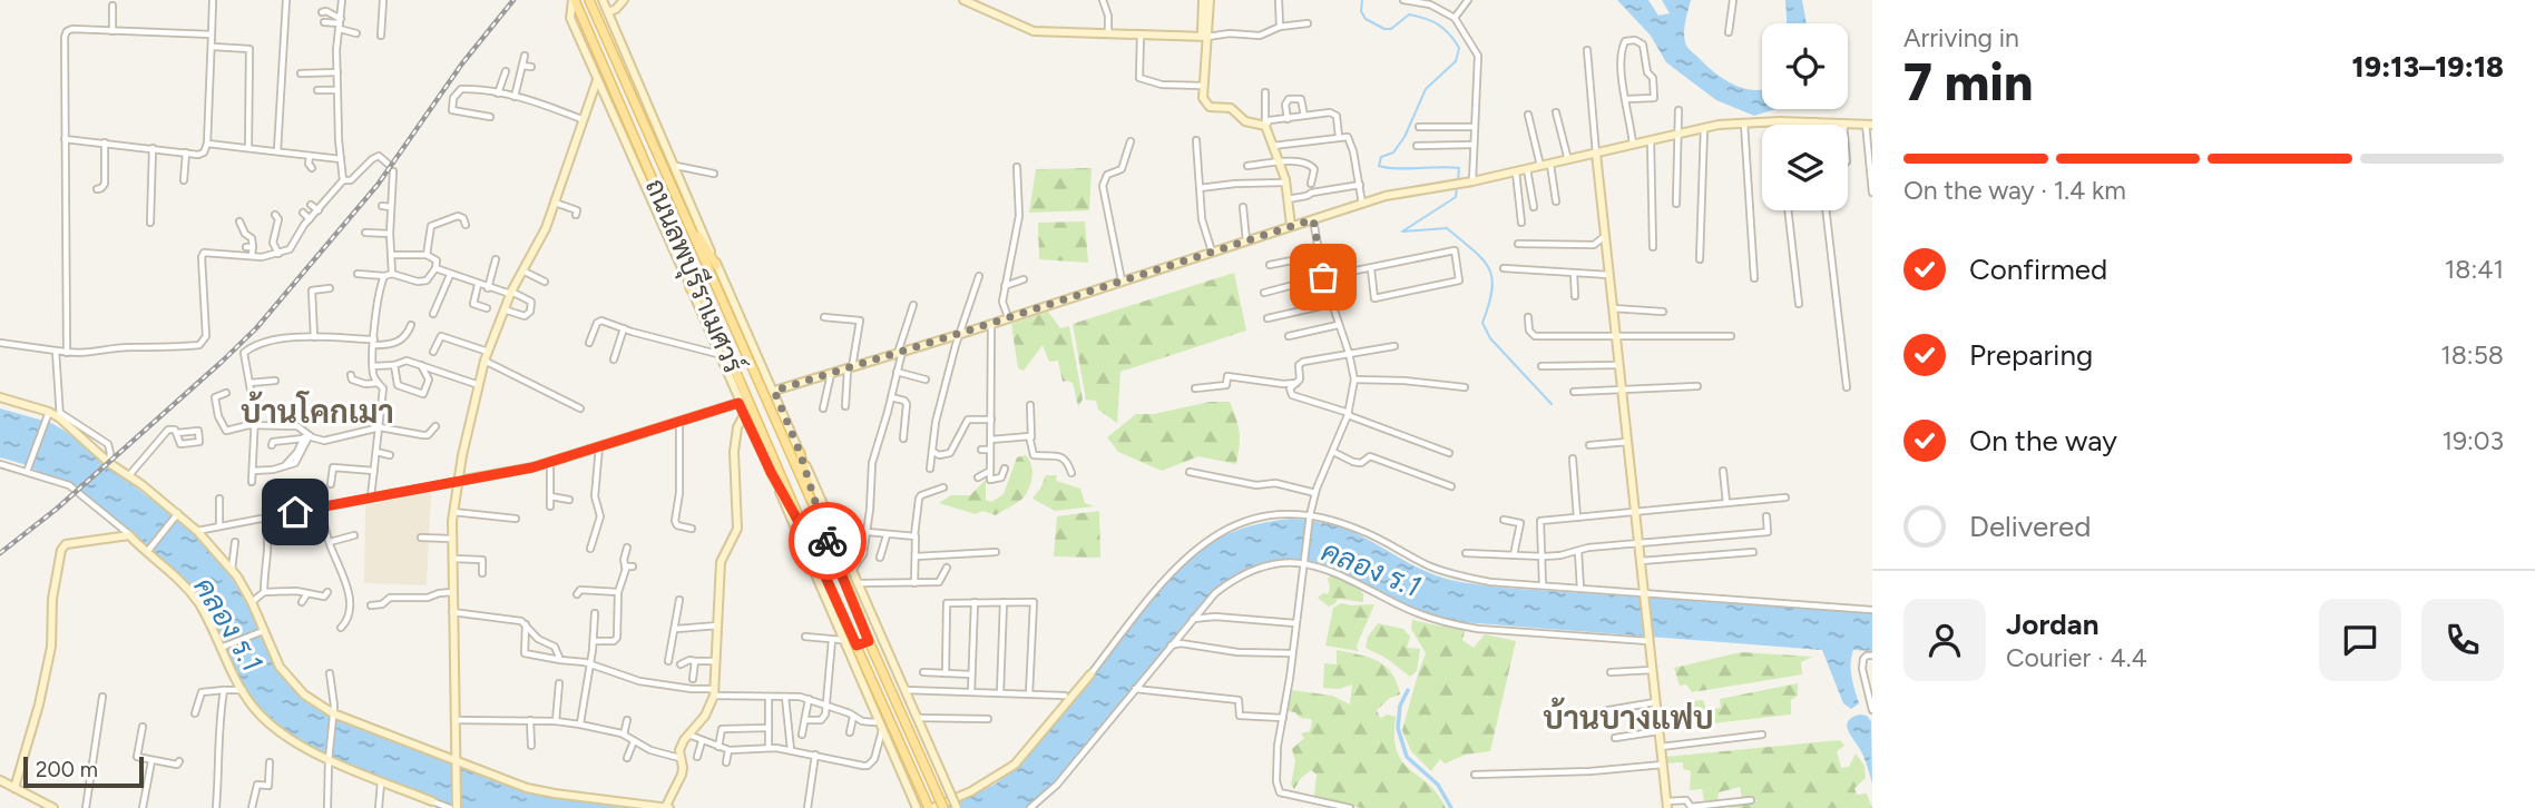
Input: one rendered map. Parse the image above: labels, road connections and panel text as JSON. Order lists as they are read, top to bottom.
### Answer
{
  "streets": {
    "main road": ["ถนนลพบุรีราเมศวร์"]
  },
  "districts": ["บ้านโคกเมา", "บ้านบางแฟบ"],
  "water": ["คลอง ร.1"],
  "scale_bar": "200 m",
  "page": {
    "heading": ["7 min", "Arriving in", "19:13–19:18"],
    "panel": ["Jordan", "Courier · 4.4"],
    "bar": "On the way · 1.4 km",
    "list": [
      ["Confirmed", "18:41"],
      ["Preparing", "18:58"],
      ["On the way", "19:03"],
      "Delivered"
    ],
    "scale": "200 m"
  }
}
